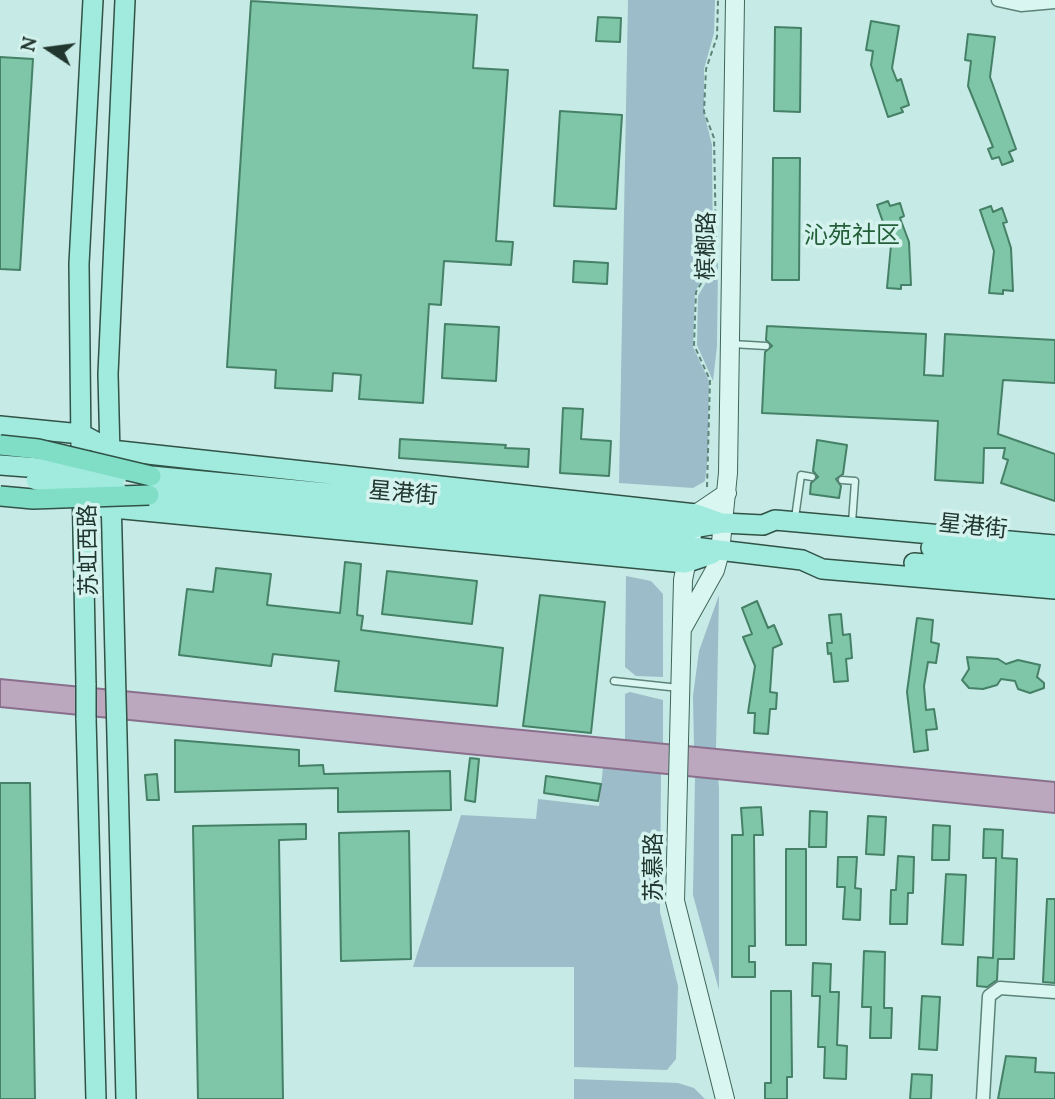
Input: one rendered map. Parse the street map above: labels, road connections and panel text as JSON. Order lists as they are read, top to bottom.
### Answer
{
  "streets": {
    "main road": [
      "槟榔路",
      "星港街",
      "苏虹西路",
      "苏慕路"
    ]
  },
  "crossings": [
    ["槟榔路", "苏慕路"],
    ["星港街", "苏慕路"]
  ],
  "districts": ["沁苑社区"],
  "north": "left"
}
